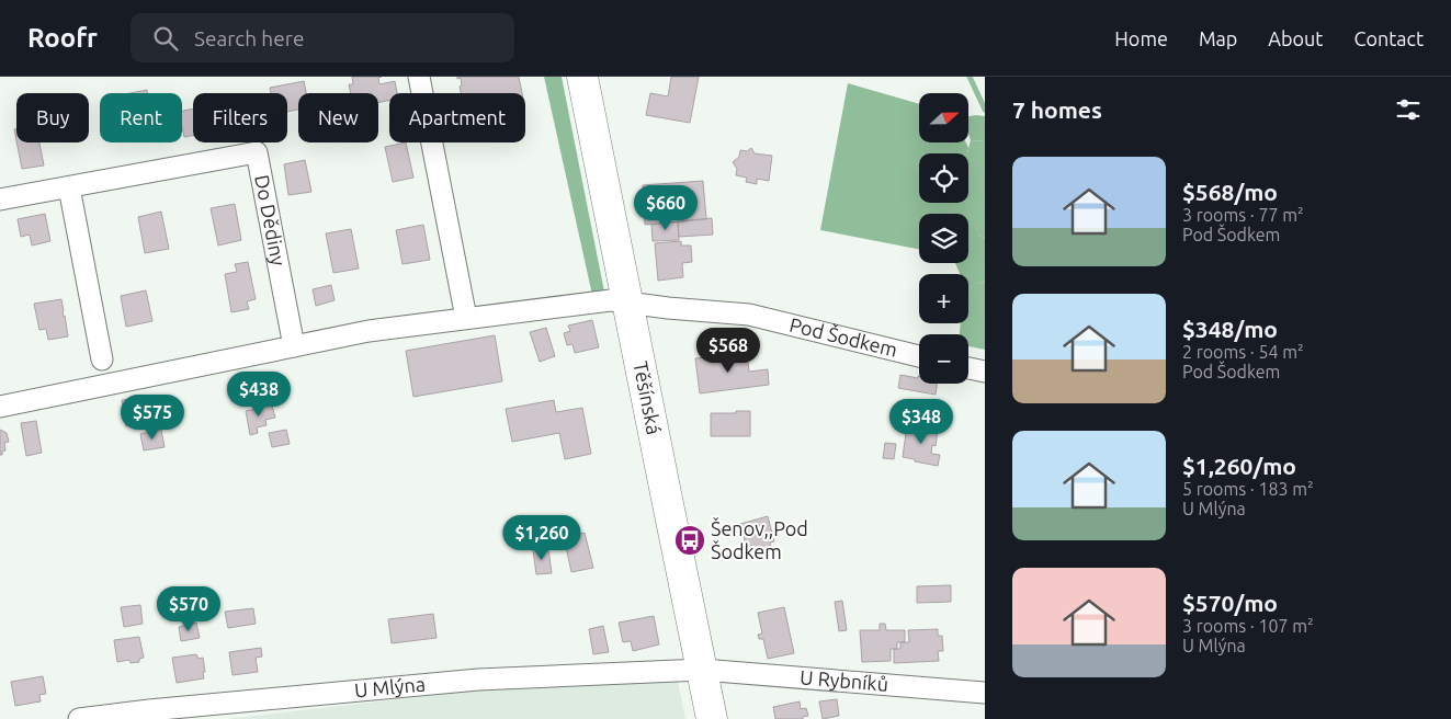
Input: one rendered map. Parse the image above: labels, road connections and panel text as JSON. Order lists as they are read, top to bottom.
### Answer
{
  "streets": {
    "main road": ["Těšínská"],
    "street": [
      "Do Dědiny",
      "Pod Šodkem",
      "U Rybníků",
      "U Mlýna"
    ]
  },
  "crossings": [
    ["Pod Šodkem", "Těšínská"],
    ["Těšínská", "U Rybníků"],
    ["Těšínská", "U Mlýna"],
    ["U Rybníků", "U Mlýna"]
  ],
  "places": {
    "bus stop": ["Šenov,,Pod Šodkem"]
  },
  "north": "right",
  "page": {
    "header": "Roofr",
    "search": "Search here",
    "nav": [
      "Home",
      "Map",
      "About",
      "Contact"
    ],
    "heading": "7 homes",
    "map_buttons": ["+", "−"],
    "chip": [
      "Buy",
      "Rent",
      "Filters",
      "New",
      "Apartment"
    ],
    "list": [
      {
        "name": "$568/mo",
        "note": "3 rooms · 77 m² · Pod Šodkem"
      },
      {
        "name": "$348/mo",
        "note": "2 rooms · 54 m² · Pod Šodkem"
      },
      {
        "name": "$1,260/mo",
        "note": "5 rooms · 183 m² · U Mlýna"
      },
      {
        "name": "$570/mo",
        "note": "3 rooms · 107 m² · U Mlýna"
      }
    ],
    "price": [
      "$660",
      "$568",
      "$438",
      "$575",
      "$348",
      "$1,260",
      "$570"
    ]
  }
}
